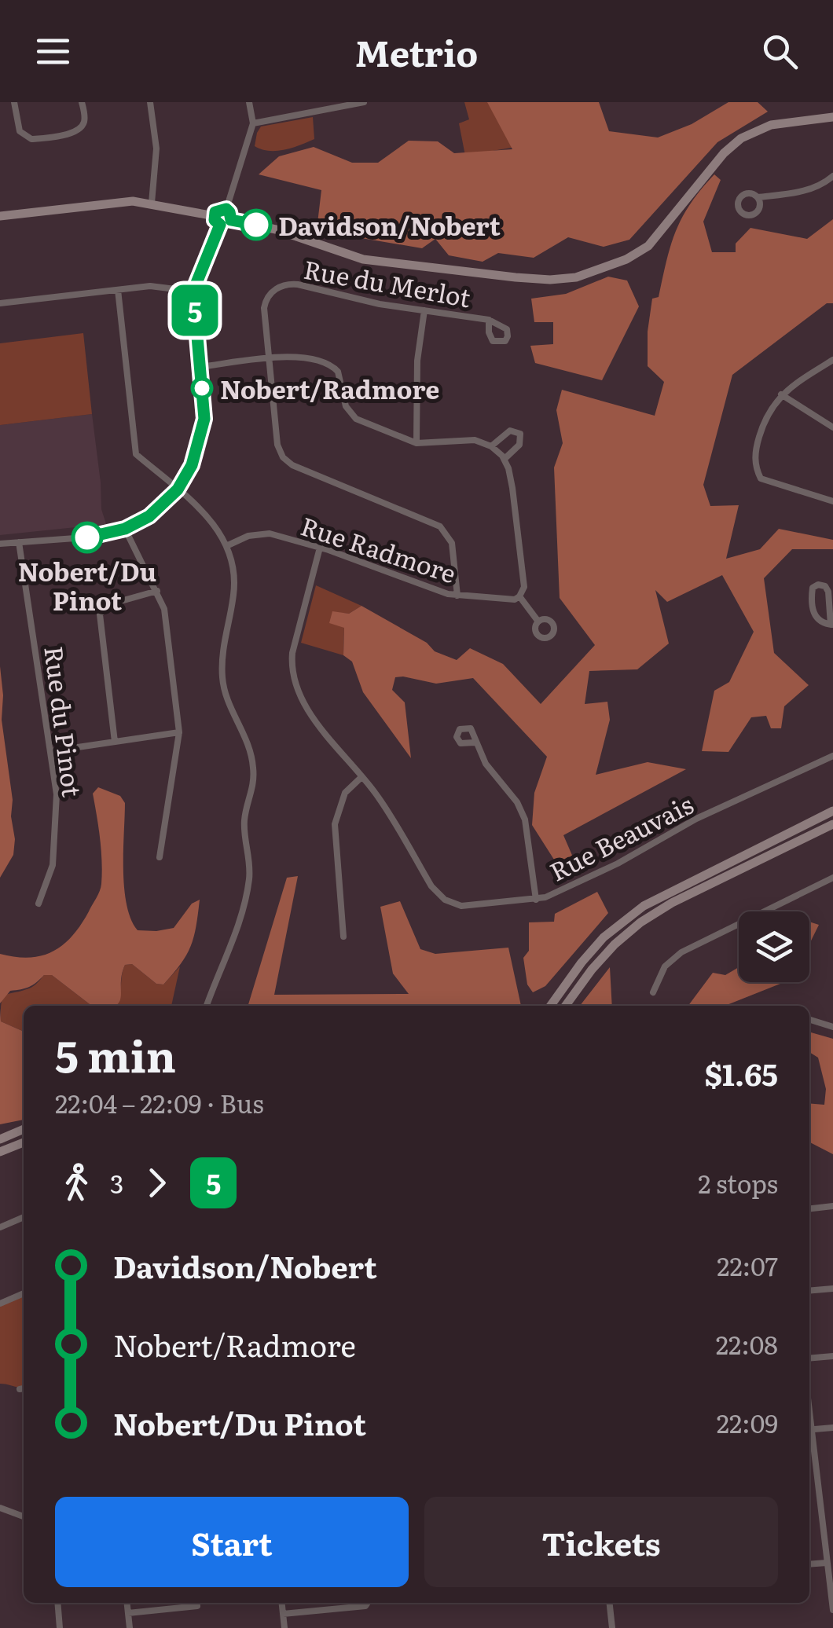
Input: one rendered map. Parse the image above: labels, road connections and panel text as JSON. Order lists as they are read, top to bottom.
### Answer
{
  "streets": {
    "street": [
      "Rue du Merlot",
      "Rue Radmore",
      "Rue du Pinot",
      "Rue Beauvais"
    ]
  },
  "crossings": [
    ["Rue du Merlot", "Rue Radmore"],
    ["Rue Radmore", "Rue Beauvais"]
  ],
  "places": ["Davidson/Nobert", "Nobert/Radmore", "Nobert/Du Pinot"],
  "lines": ["bus line 5"],
  "page": {
    "header": "Metrio",
    "on_map": "5",
    "heading": ["5 min", "22:04 – 22:09 · Bus", "$1.65"],
    "legs": ["3", "5", "2 stops"],
    "list": [
      {
        "name": "Davidson/Nobert",
        "value": "22:07"
      },
      {
        "name": "Nobert/Radmore",
        "value": "22:08"
      },
      {
        "name": "Nobert/Du Pinot",
        "value": "22:09"
      }
    ],
    "buttons": ["Start", "Tickets"]
  }
}
